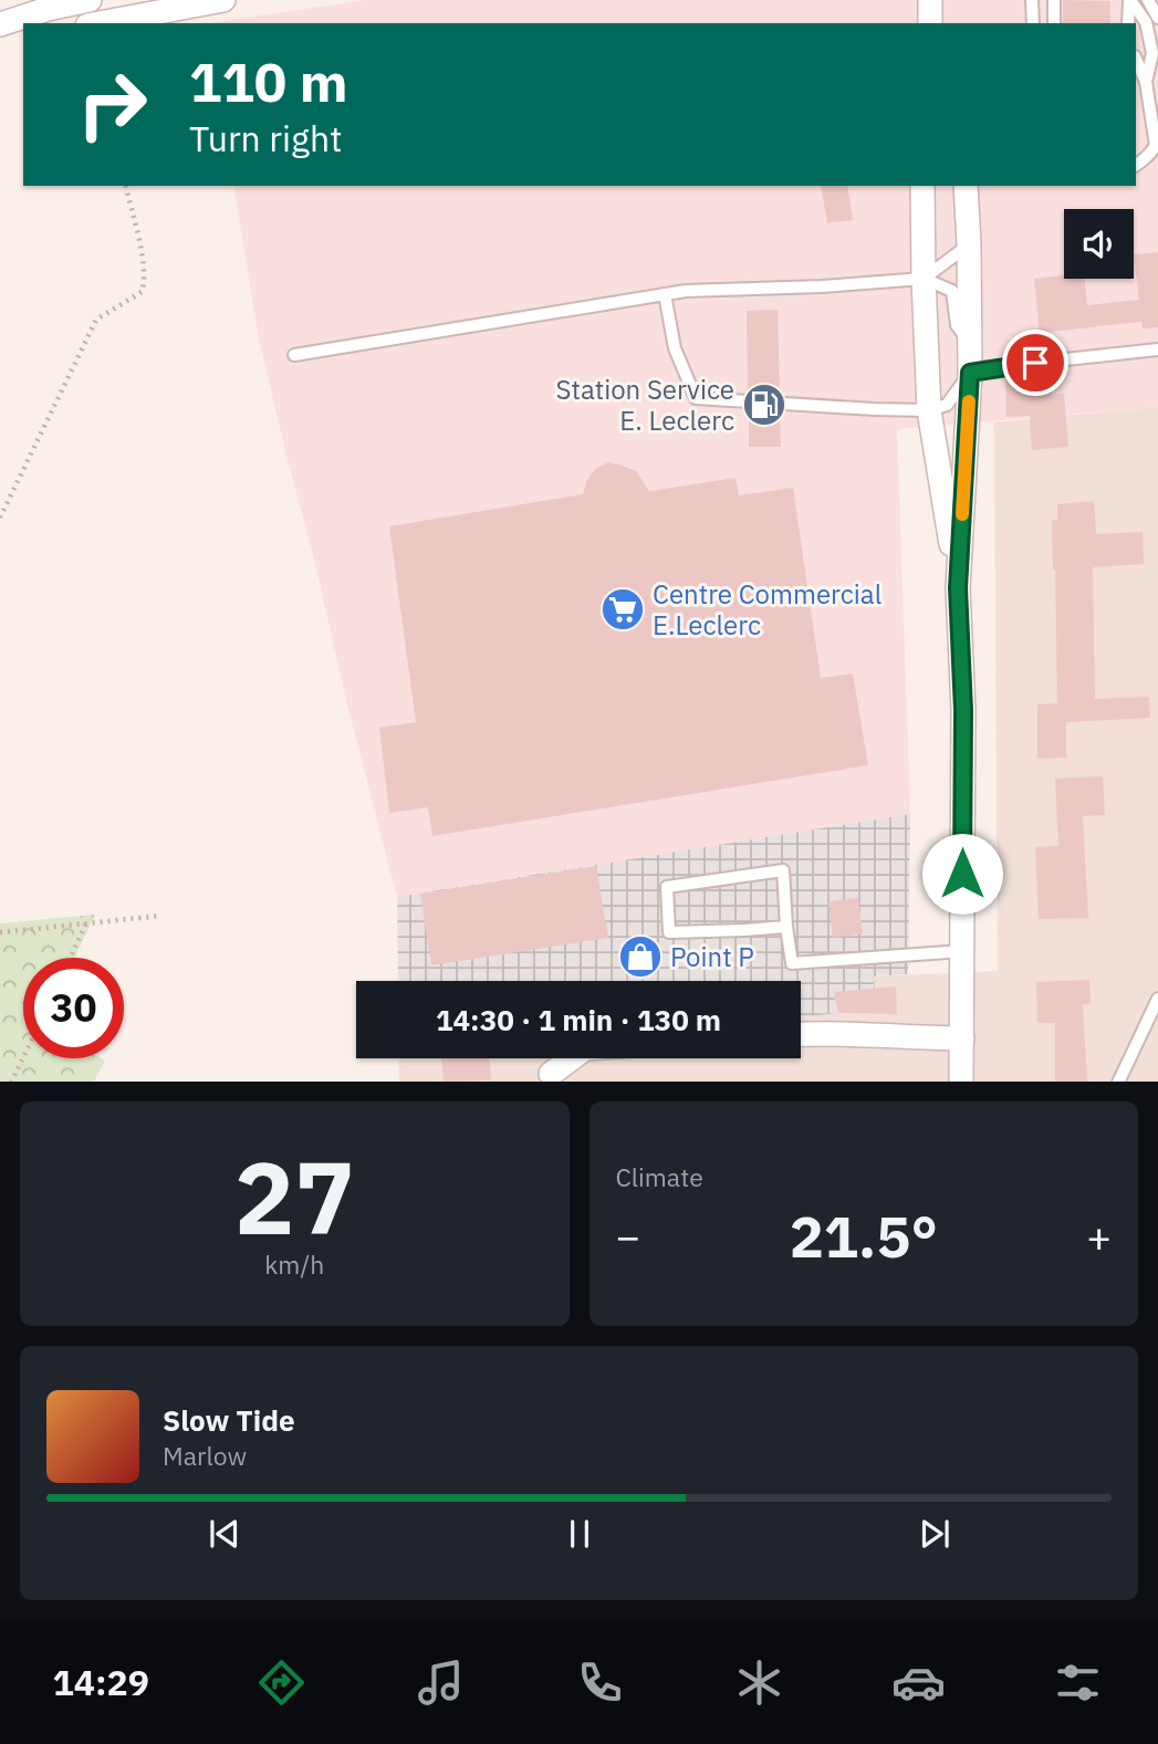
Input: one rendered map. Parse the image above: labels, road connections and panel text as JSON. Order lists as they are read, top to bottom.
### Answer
{
  "places": {
    "fuel station": ["Station Service E. Leclerc"],
    "supermarket": ["Centre Commercial E.Leclerc"],
    "shop": ["Point P"]
  },
  "page": {
    "turn": ["110 m", "Turn right"],
    "limit": "30",
    "trip": "14:30 · 1 min · 130 m",
    "tile": [
      ["27", "km/h"],
      "Climate"
    ],
    "heat": ["−", "21.5°", "+"],
    "song": ["Slow Tide", "Marlow"],
    "tabs": "14:29"
  }
}
